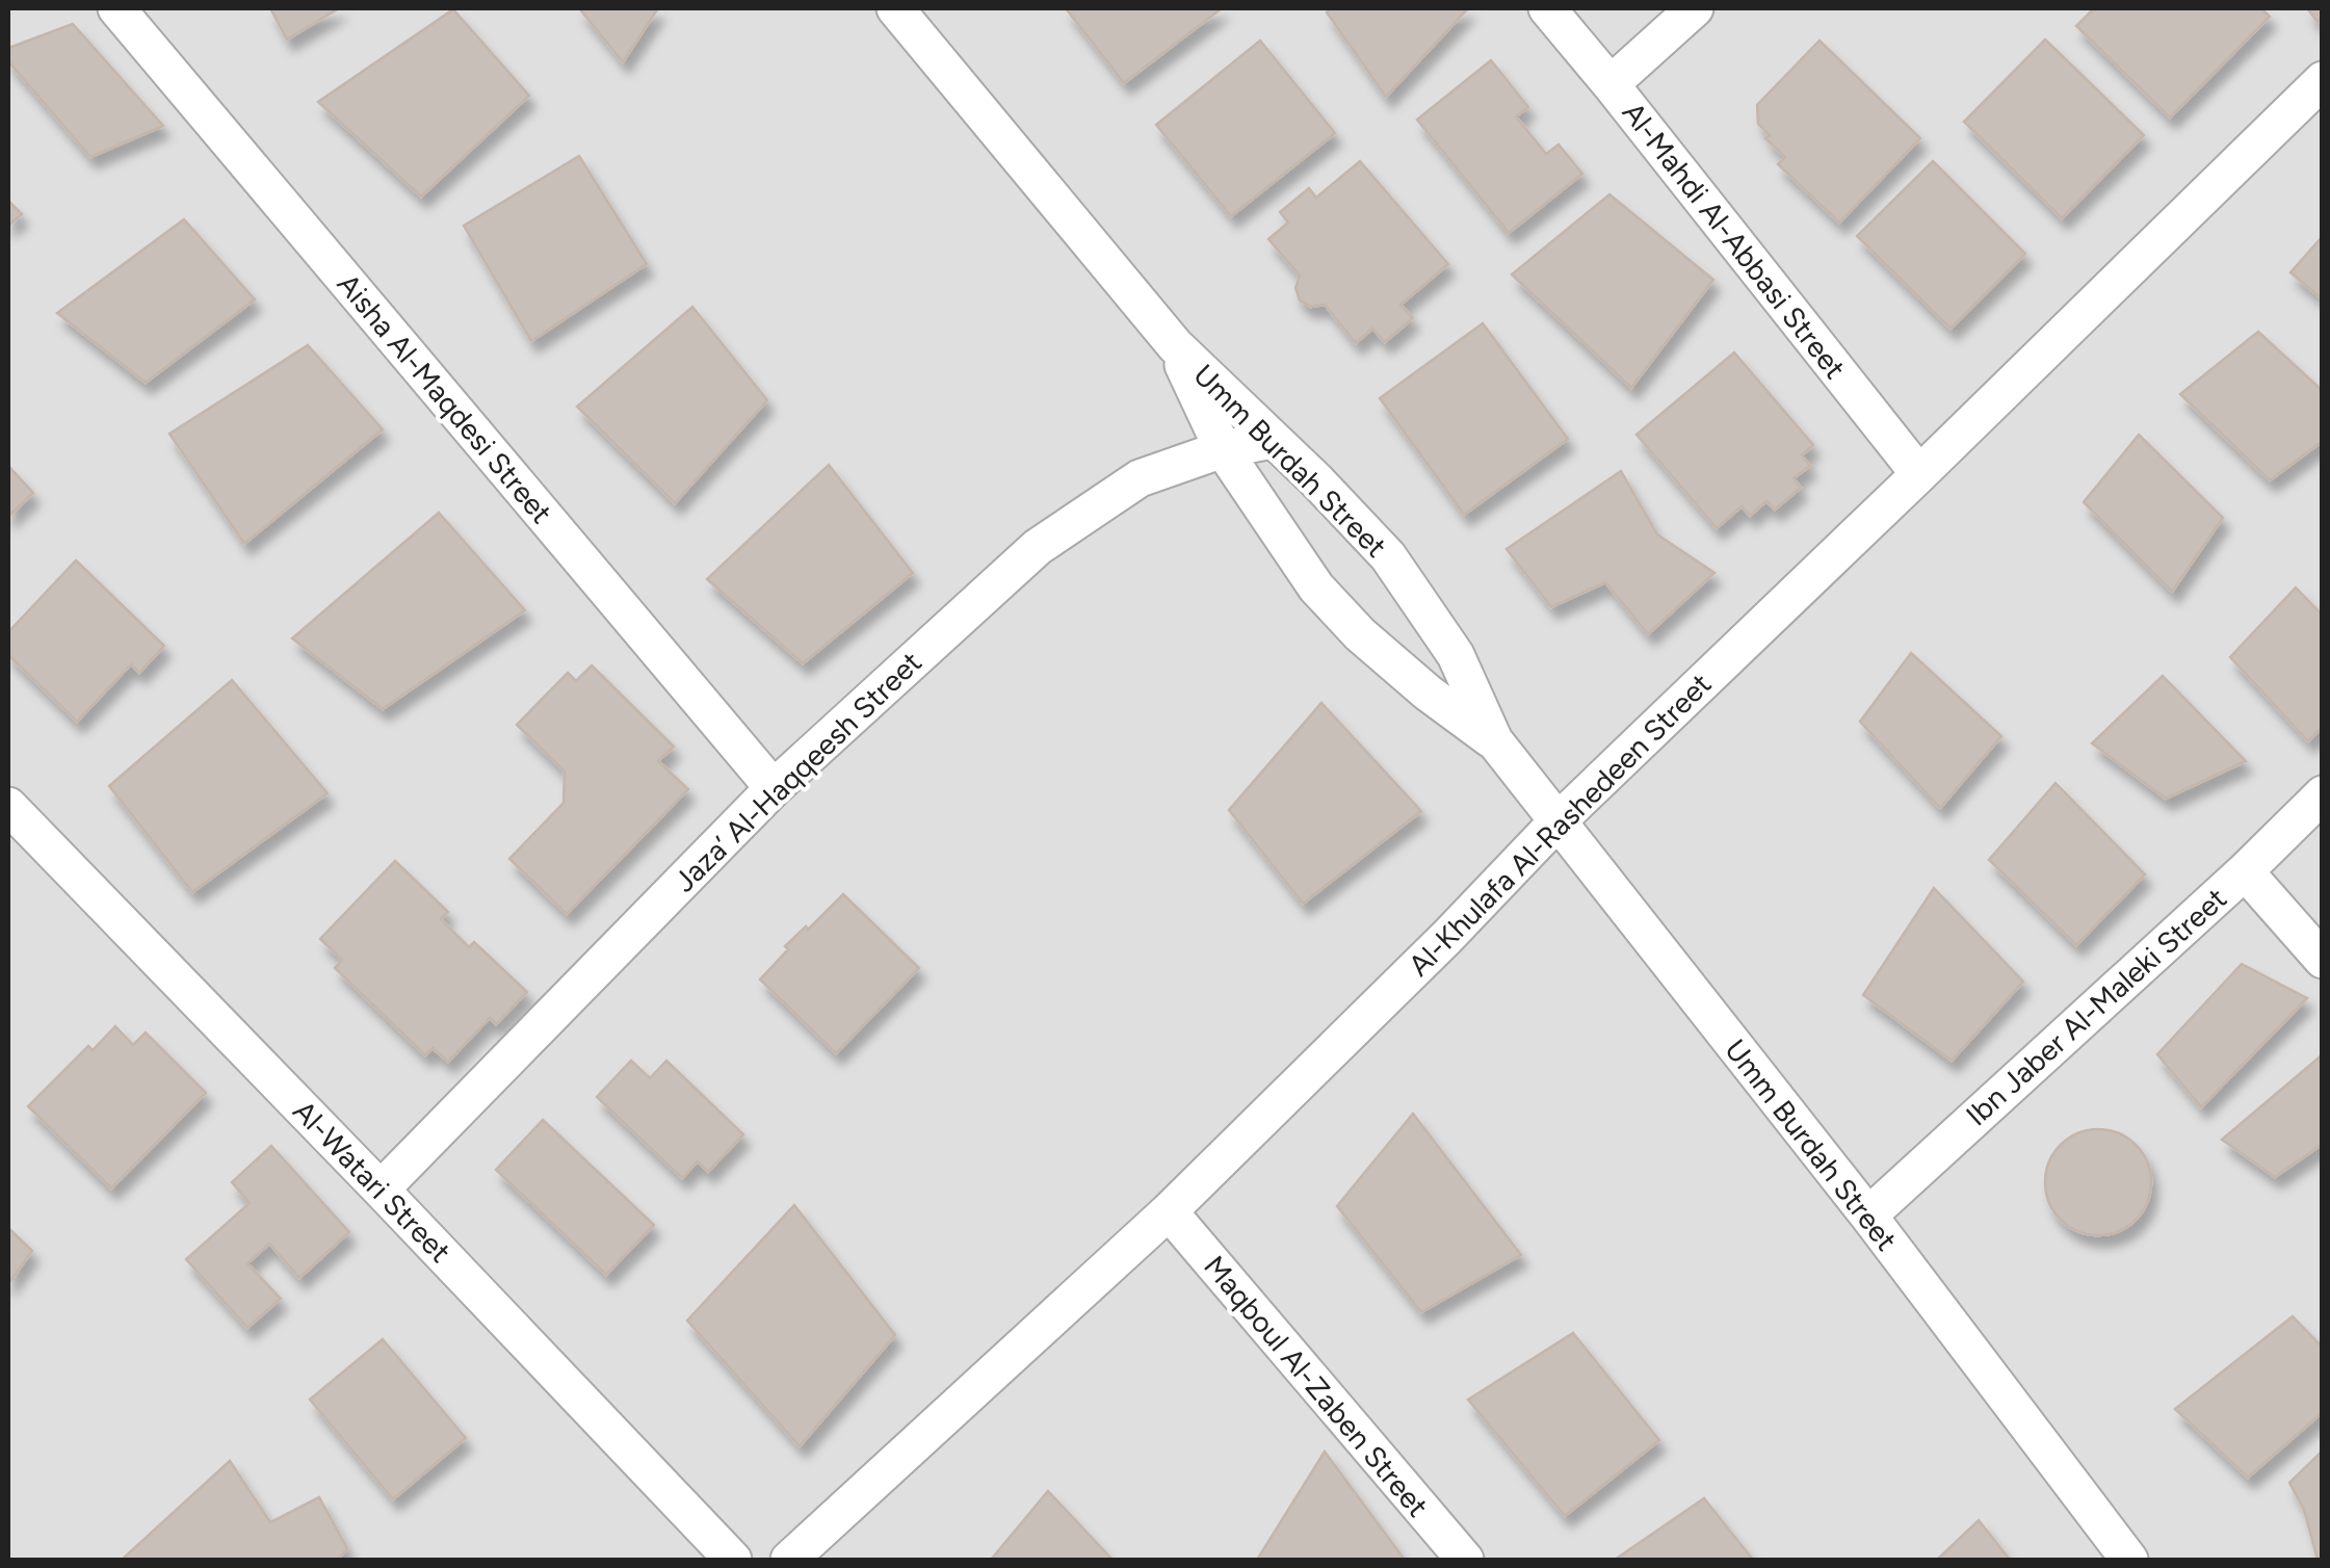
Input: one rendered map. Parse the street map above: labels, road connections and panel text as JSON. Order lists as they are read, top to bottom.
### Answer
{
  "streets": {
    "street": [
      "Al-Mahdi Al-Abbasi Street",
      "Aisha Al-Maqdesi Street",
      "Umm Burdah Street",
      "Jaza’ Al-Haqqeesh Street",
      "Al-Khulafa Al-Rashedeen Street",
      "Ibn Jaber Al-Maleki Street",
      "Al-Watari Street",
      "Maqboul Al-Zaben Street"
    ]
  },
  "crossings": [
    ["Al-Mahdi Al-Abbasi Street", "Al-Khulafa Al-Rashedeen Street"],
    ["Aisha Al-Maqdesi Street", "Jaza’ Al-Haqqeesh Street"],
    ["Umm Burdah Street", "Jaza’ Al-Haqqeesh Street"],
    ["Umm Burdah Street", "Al-Khulafa Al-Rashedeen Street"],
    ["Umm Burdah Street", "Ibn Jaber Al-Maleki Street"],
    ["Jaza’ Al-Haqqeesh Street", "Al-Watari Street"],
    ["Al-Khulafa Al-Rashedeen Street", "Maqboul Al-Zaben Street"]
  ]
}
